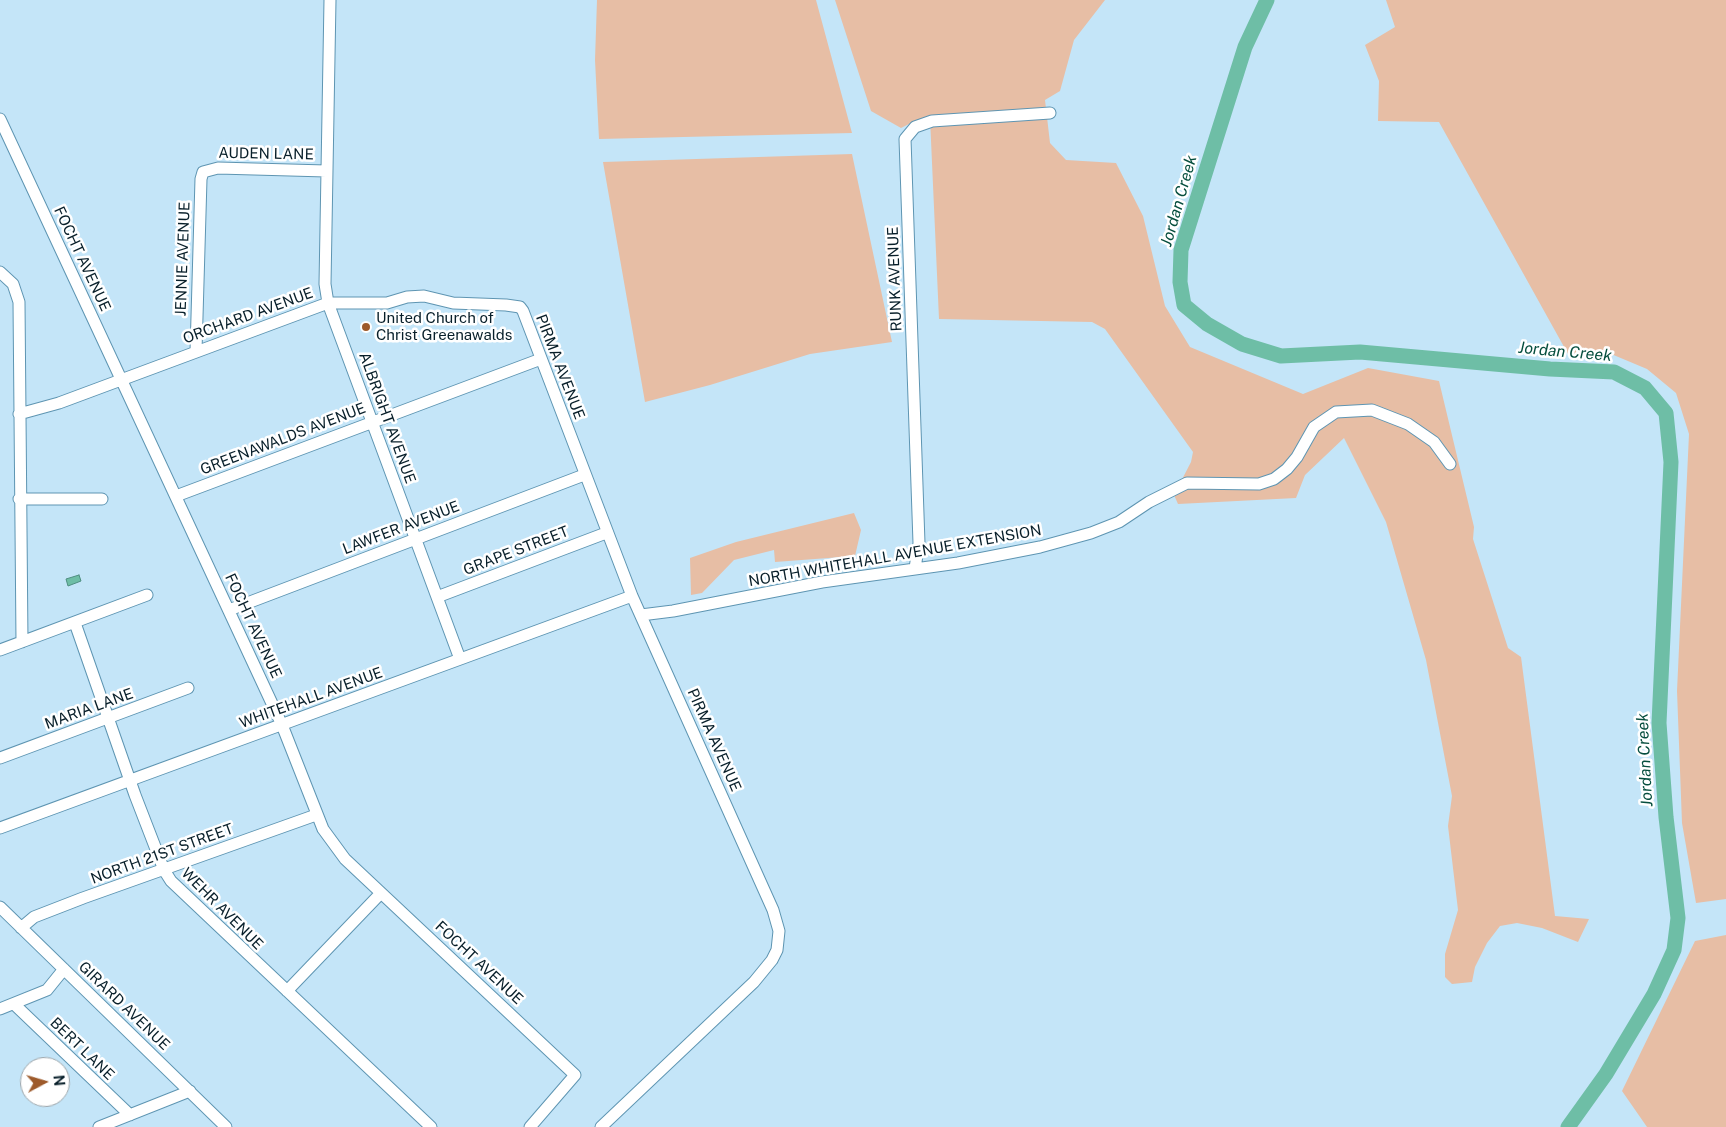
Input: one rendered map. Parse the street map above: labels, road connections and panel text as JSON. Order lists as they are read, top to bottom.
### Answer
{
  "streets": {
    "street": [
      "AUDEN LANE",
      "FOCHT AVENUE",
      "JENNIE AVENUE",
      "RUNK AVENUE",
      "ORCHARD AVENUE",
      "PIRMA AVENUE",
      "ALBRIGHT AVENUE",
      "GREENAWALDS AVENUE",
      "LAWFER AVENUE",
      "GRAPE STREET",
      "NORTH WHITEHALL AVENUE EXTENSION",
      "WHITEHALL AVENUE",
      "MARIA LANE",
      "NORTH 21ST STREET",
      "WEHR AVENUE",
      "GIRARD AVENUE",
      "BERT LANE"
    ]
  },
  "crossings": [
    ["AUDEN LANE", "JENNIE AVENUE"],
    ["AUDEN LANE", "ALBRIGHT AVENUE"],
    ["FOCHT AVENUE", "ORCHARD AVENUE"],
    ["FOCHT AVENUE", "GREENAWALDS AVENUE"],
    ["FOCHT AVENUE", "LAWFER AVENUE"],
    ["FOCHT AVENUE", "WHITEHALL AVENUE"],
    ["FOCHT AVENUE", "NORTH 21ST STREET"],
    ["JENNIE AVENUE", "ORCHARD AVENUE"],
    ["RUNK AVENUE", "NORTH WHITEHALL AVENUE EXTENSION"],
    ["ORCHARD AVENUE", "PIRMA AVENUE"],
    ["ORCHARD AVENUE", "ALBRIGHT AVENUE"],
    ["PIRMA AVENUE", "GREENAWALDS AVENUE"],
    ["PIRMA AVENUE", "LAWFER AVENUE"],
    ["PIRMA AVENUE", "GRAPE STREET"],
    ["PIRMA AVENUE", "NORTH WHITEHALL AVENUE EXTENSION"],
    ["PIRMA AVENUE", "WHITEHALL AVENUE"],
    ["ALBRIGHT AVENUE", "GREENAWALDS AVENUE"],
    ["ALBRIGHT AVENUE", "LAWFER AVENUE"],
    ["ALBRIGHT AVENUE", "GRAPE STREET"],
    ["ALBRIGHT AVENUE", "WHITEHALL AVENUE"],
    ["WHITEHALL AVENUE", "WEHR AVENUE"],
    ["MARIA LANE", "WEHR AVENUE"],
    ["NORTH 21ST STREET", "WEHR AVENUE"],
    ["NORTH 21ST STREET", "GIRARD AVENUE"]
  ],
  "water": ["Jordan Creek"],
  "places": ["United Church of Christ Greenawalds"],
  "north": "right"
}
